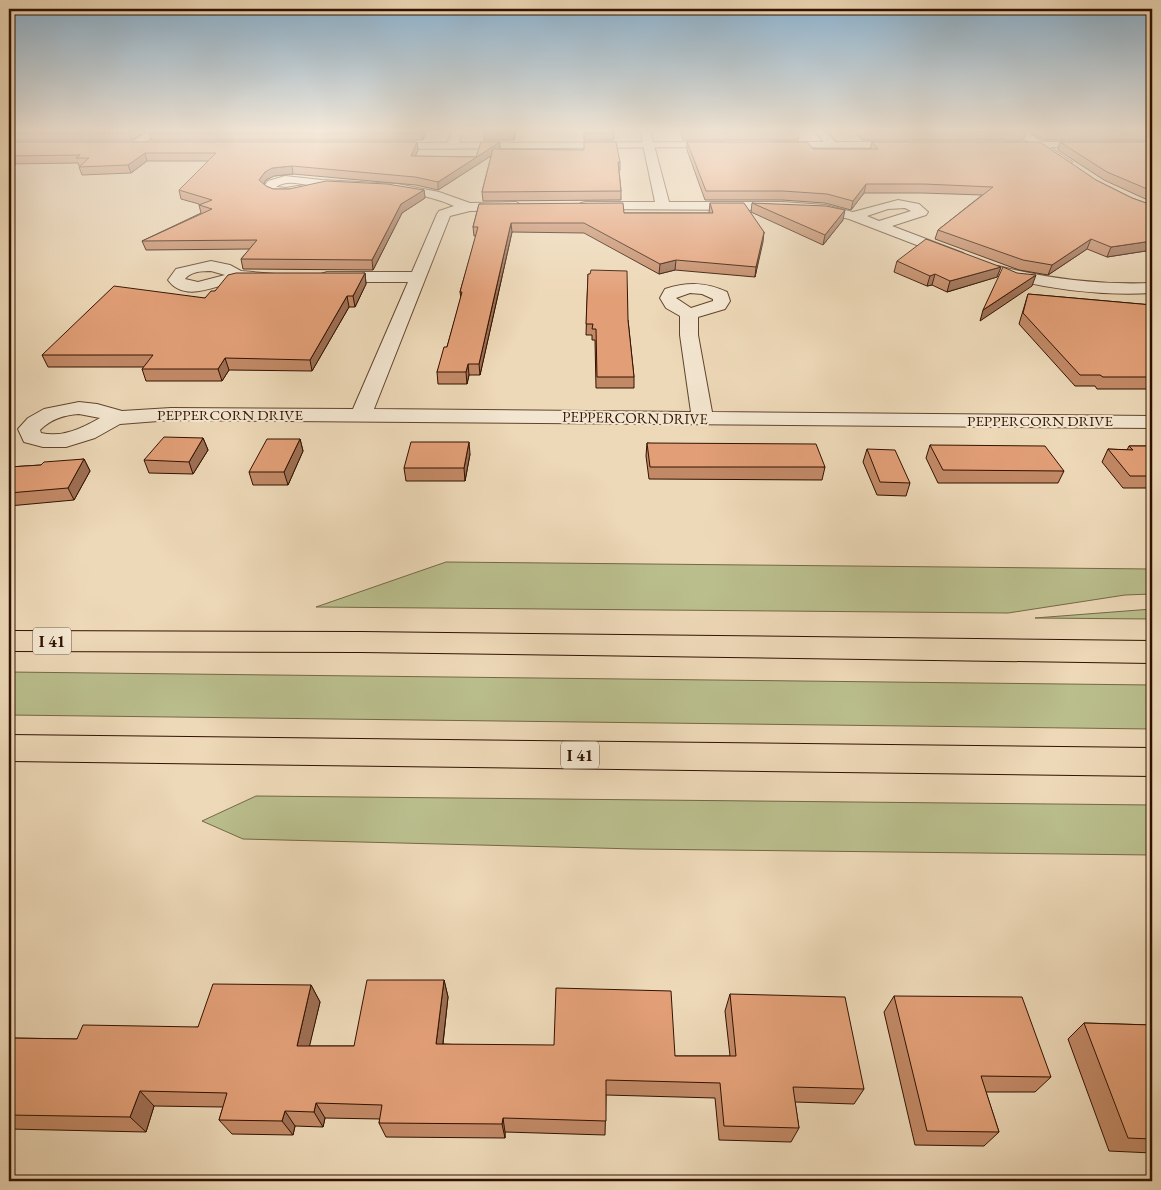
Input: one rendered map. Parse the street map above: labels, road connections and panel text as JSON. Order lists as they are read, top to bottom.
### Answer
{
  "streets": {
    "highway": ["I 41"],
    "street": ["PEPPERCORN DRIVE"]
  }
}
